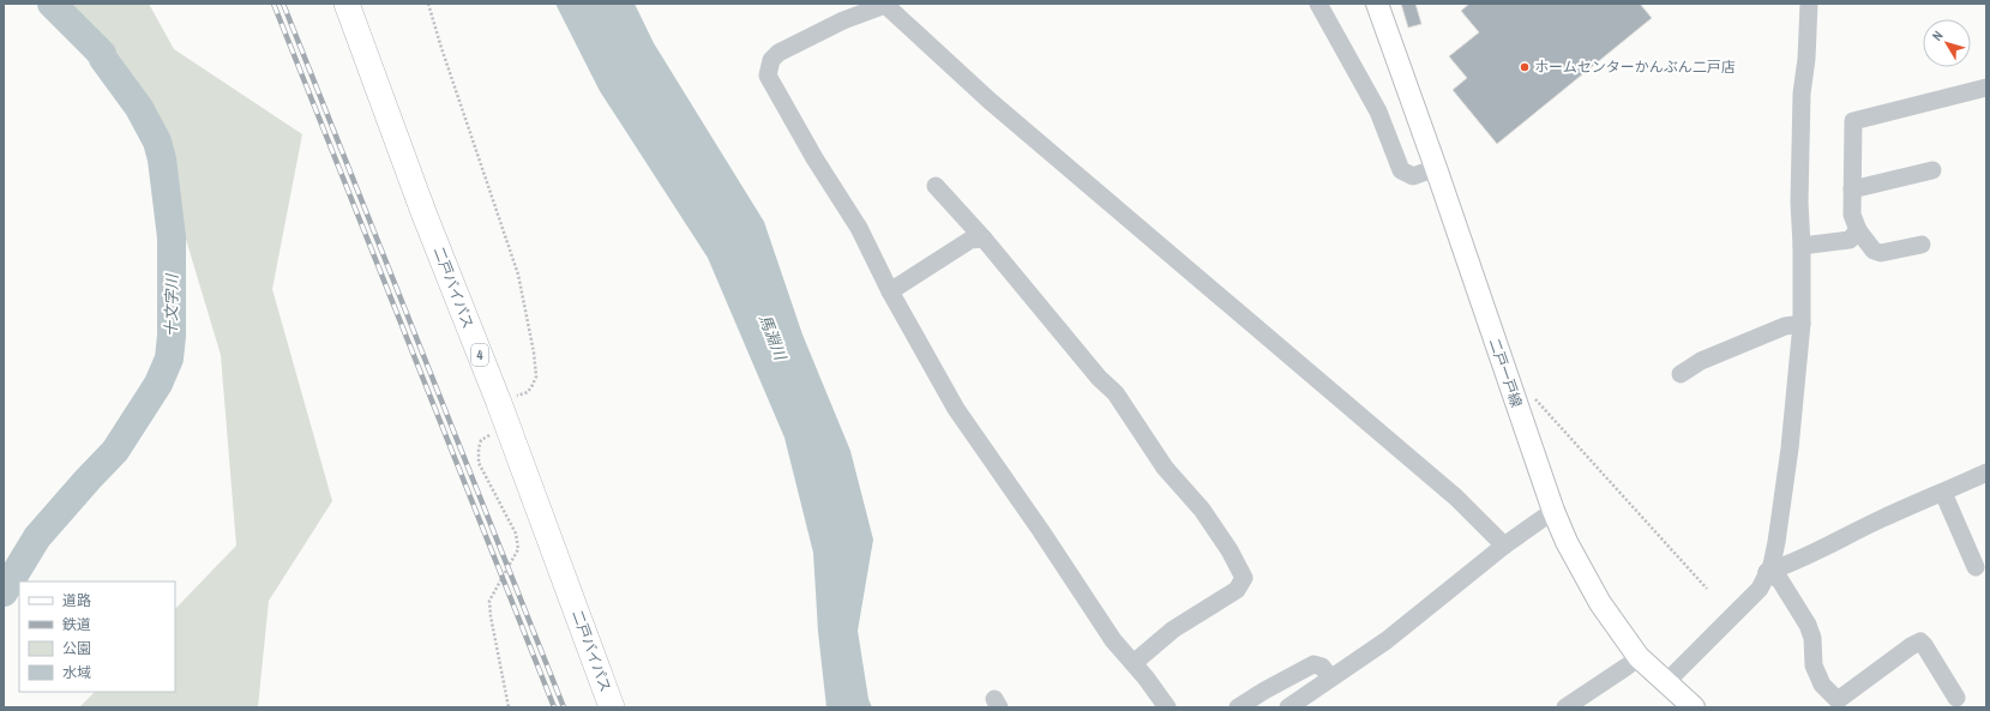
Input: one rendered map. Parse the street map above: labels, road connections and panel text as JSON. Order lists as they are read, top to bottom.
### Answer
{
  "streets": {
    "highway": ["二戸バイパス", "4"],
    "main road": ["二戸一戸線"]
  },
  "water": ["十文字川", "馬淵川"],
  "places": ["ホームセンターかんぶん二戸店"],
  "legend": [
    "道路",
    "鉄道",
    "公園",
    "水域"
  ],
  "north": "top left"
}
